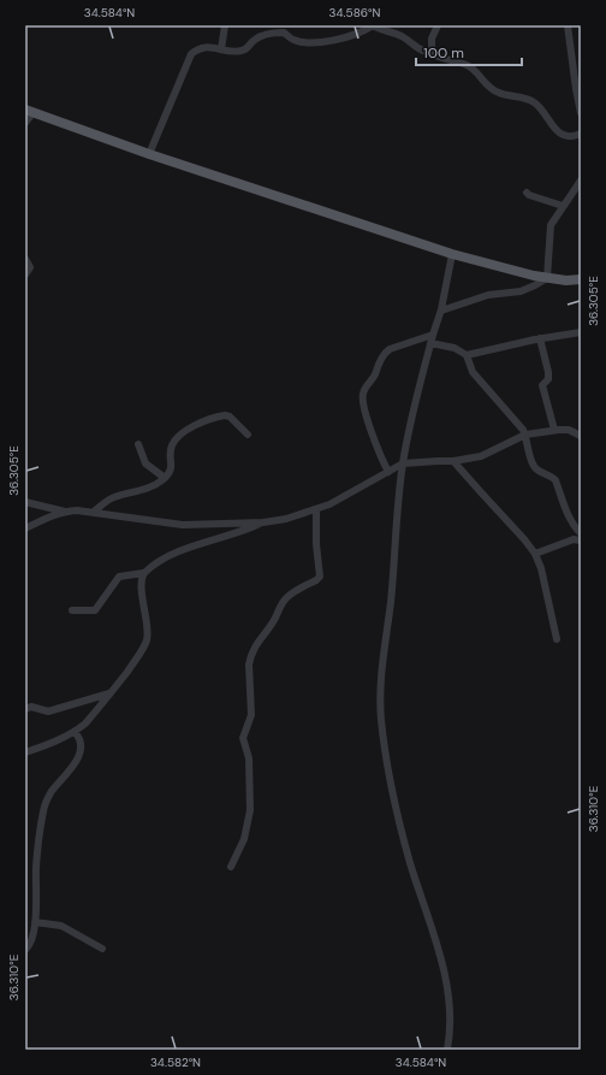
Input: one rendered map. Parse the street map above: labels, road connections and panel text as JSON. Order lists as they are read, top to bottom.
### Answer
{
  "scale_bar": "100 m",
  "coordinates": [
    "34.584°N",
    "34.586°N",
    "36.305°E",
    "36.310°E",
    "34.582°N"
  ]
}
